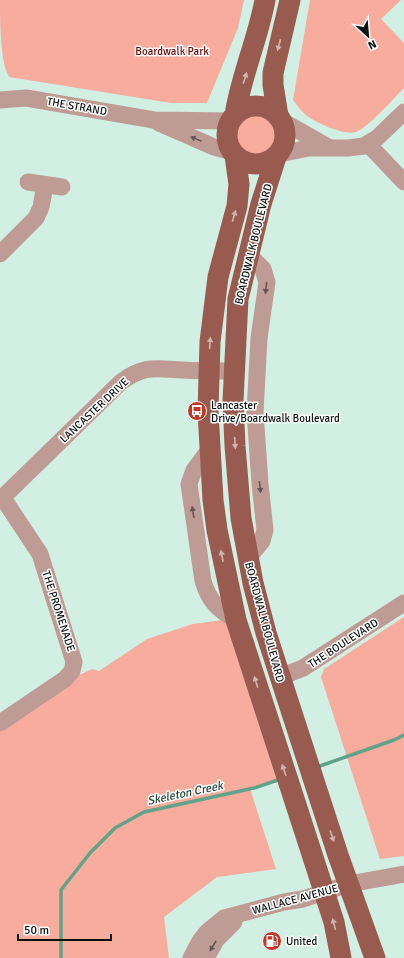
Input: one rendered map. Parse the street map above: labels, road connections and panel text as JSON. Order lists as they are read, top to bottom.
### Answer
{
  "streets": {
    "main road": ["BOARDWALK BOULEVARD"],
    "street": [
      "THE STRAND",
      "LANCASTER DRIVE",
      "THE PROMENADE",
      "THE BOULEVARD",
      "WALLACE AVENUE"
    ]
  },
  "crossings": [
    ["THE STRAND", "BOARDWALK BOULEVARD"],
    ["BOARDWALK BOULEVARD", "LANCASTER DRIVE"],
    ["BOARDWALK BOULEVARD", "THE BOULEVARD"],
    ["BOARDWALK BOULEVARD", "WALLACE AVENUE"],
    ["LANCASTER DRIVE", "THE PROMENADE"]
  ],
  "water": ["Skeleton Creek"],
  "parks": ["Boardwalk Park"],
  "places": {
    "bus stop": ["Lancaster Drive/Boardwalk Boulevard"],
    "fuel station": ["United"]
  },
  "scale_bar": "50 m",
  "north": "bottom right"
}
